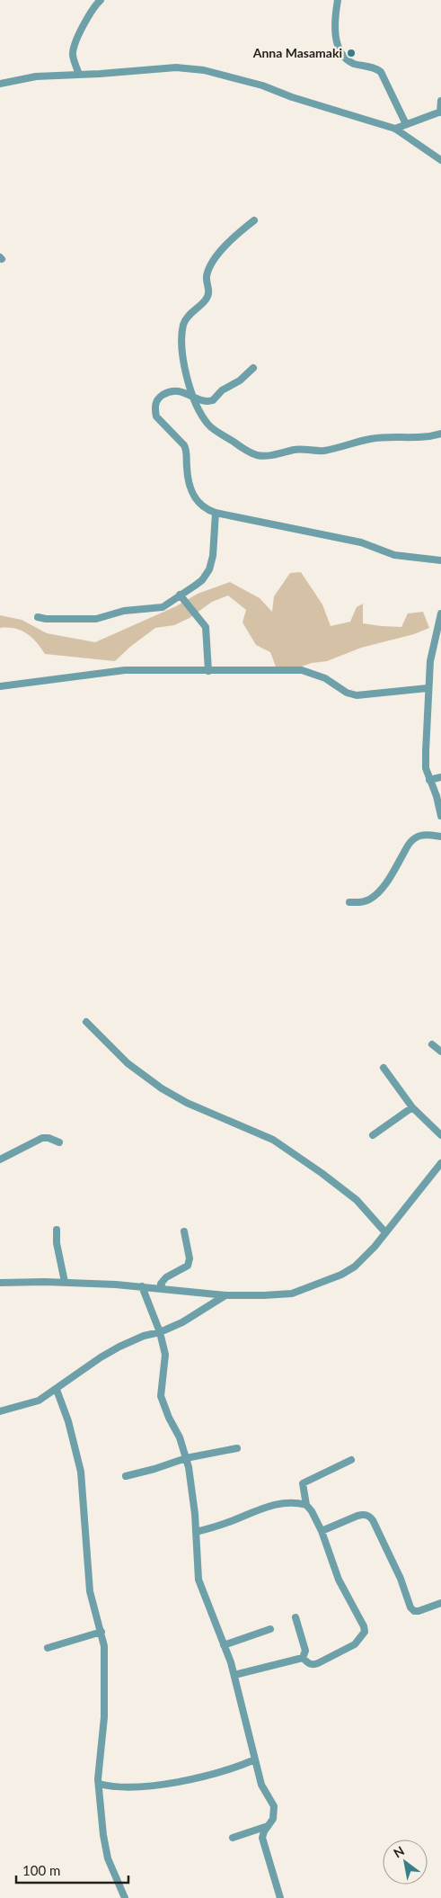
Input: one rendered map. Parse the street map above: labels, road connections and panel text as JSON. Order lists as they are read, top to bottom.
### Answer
{
  "places": ["Anna Masamaki"],
  "scale_bar": "100 m",
  "north": "top left"
}
